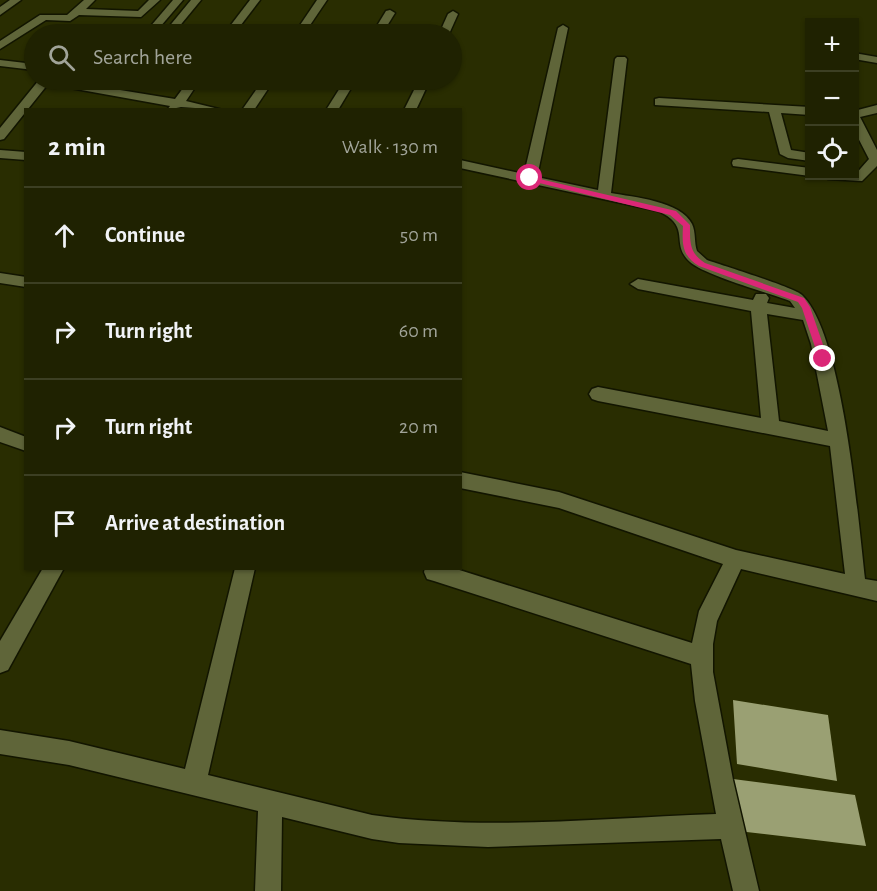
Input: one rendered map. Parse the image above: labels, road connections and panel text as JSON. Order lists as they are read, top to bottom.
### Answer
{
  "page": {
    "map_buttons": ["+", "−"],
    "search": "Search here",
    "heading": ["2 min", "Walk · 130 m"],
    "list": [
      ["Continue", "50 m"],
      ["Turn right", "60 m"],
      ["Turn right", "20 m"],
      "Arrive at destination"
    ]
  }
}
